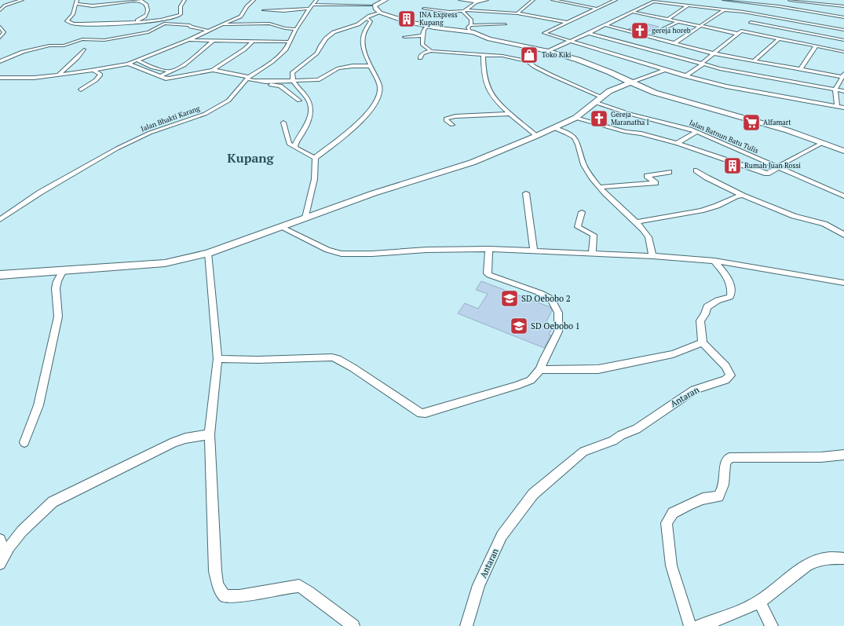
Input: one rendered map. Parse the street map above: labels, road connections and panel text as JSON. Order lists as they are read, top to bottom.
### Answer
{
  "streets": {
    "street": ["Jalan Bhakti Karang", "Jalan Batnun Batu Tulis", "Antaran"]
  },
  "districts": ["Kupang"],
  "places": {
    "building": ["JNA Express Kupang", "Rumah Juan Rossi"],
    "church": ["gereja horeb", "Gereja Maranatha I"],
    "shop": ["Toko Kiki"],
    "supermarket": ["Alfamart"],
    "school or university": ["SD Oebobo 2", "SD Oebobo 1"]
  }
}
